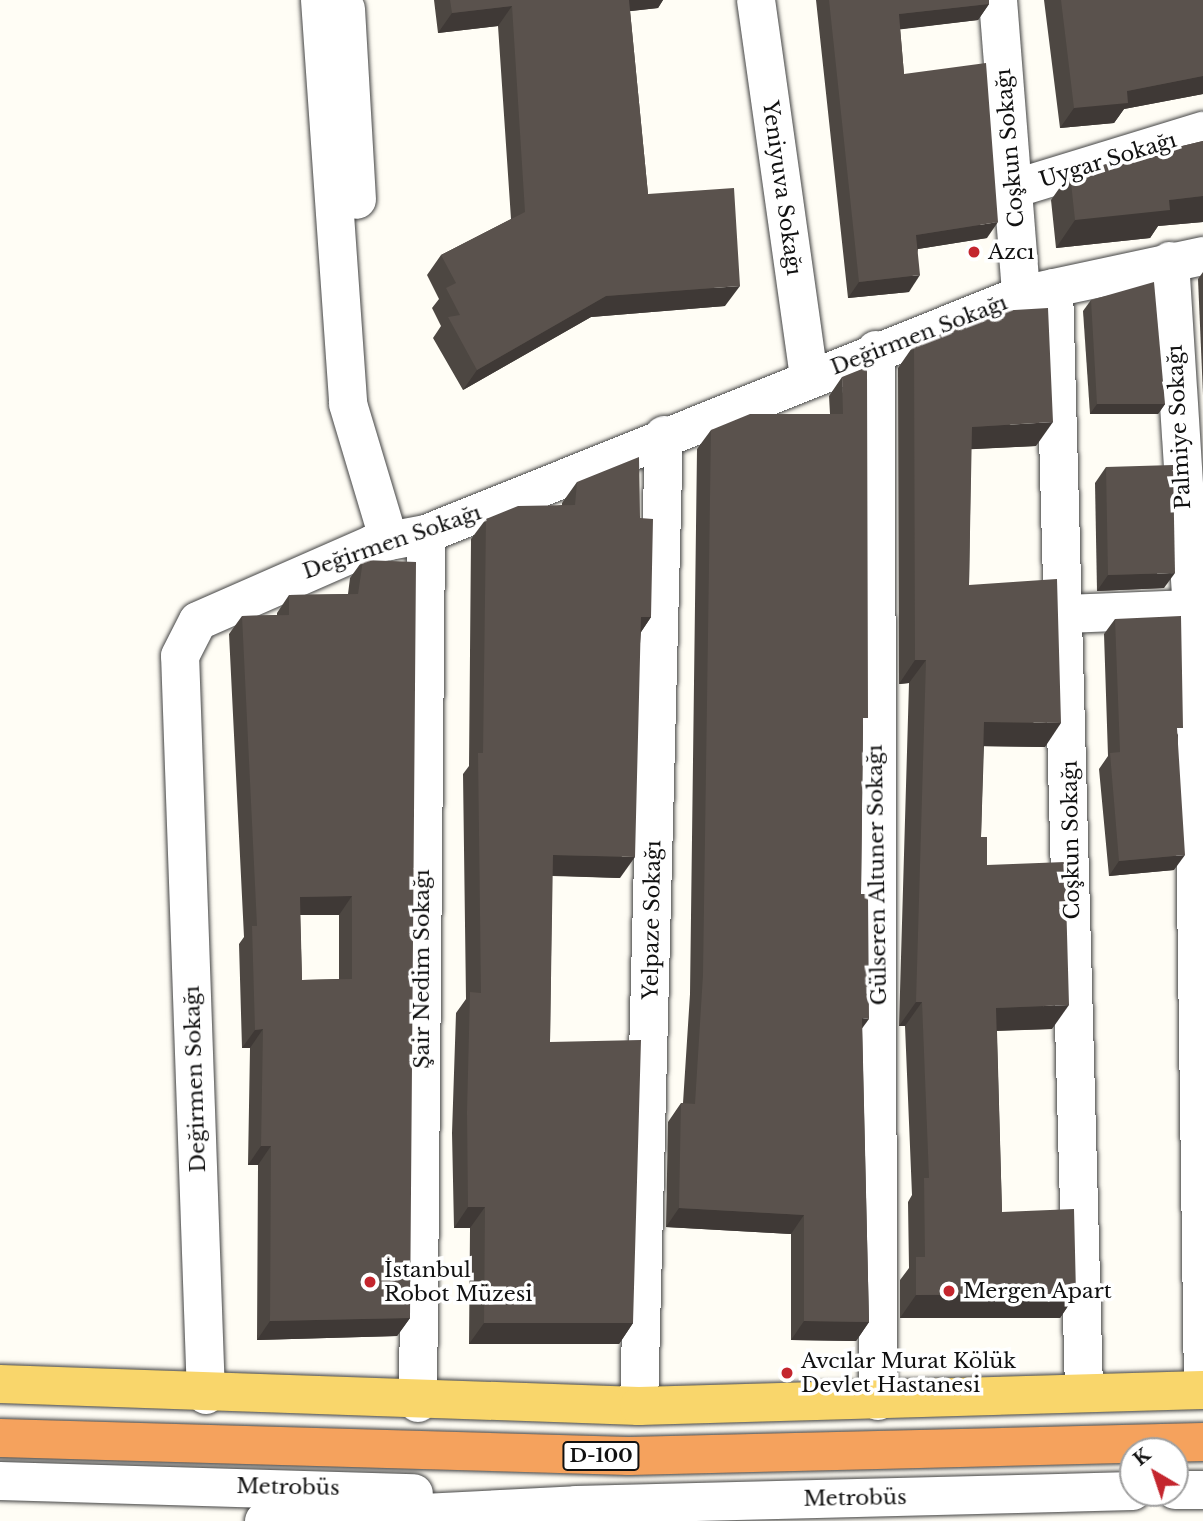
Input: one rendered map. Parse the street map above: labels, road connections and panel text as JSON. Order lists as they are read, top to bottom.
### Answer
{
  "streets": {
    "highway": ["D-100"],
    "street": [
      "Coşkun Sokağı",
      "Uygar Sokağı",
      "Yeniyuva Sokağı",
      "Değirmen Sokağı",
      "Palmiye Sokağı",
      "Gülseren Altuner Sokağı",
      "Yelpaze Sokağı",
      "Şair Nedim Sokağı",
      "Metrobüs"
    ]
  },
  "crossings": [
    ["Coşkun Sokağı", "Uygar Sokağı"],
    ["Coşkun Sokağı", "Değirmen Sokağı"],
    ["Yeniyuva Sokağı", "Değirmen Sokağı"],
    ["Değirmen Sokağı", "Palmiye Sokağı"],
    ["Değirmen Sokağı", "Gülseren Altuner Sokağı"],
    ["Değirmen Sokağı", "Yelpaze Sokağı"],
    ["Değirmen Sokağı", "Şair Nedim Sokağı"]
  ],
  "places": [
    "Azcı",
    "İstanbul Robot Müzesi",
    "Mergen Apart",
    "Avcılar Murat Kölük Devlet Hastanesi"
  ],
  "north": "top left"
}
